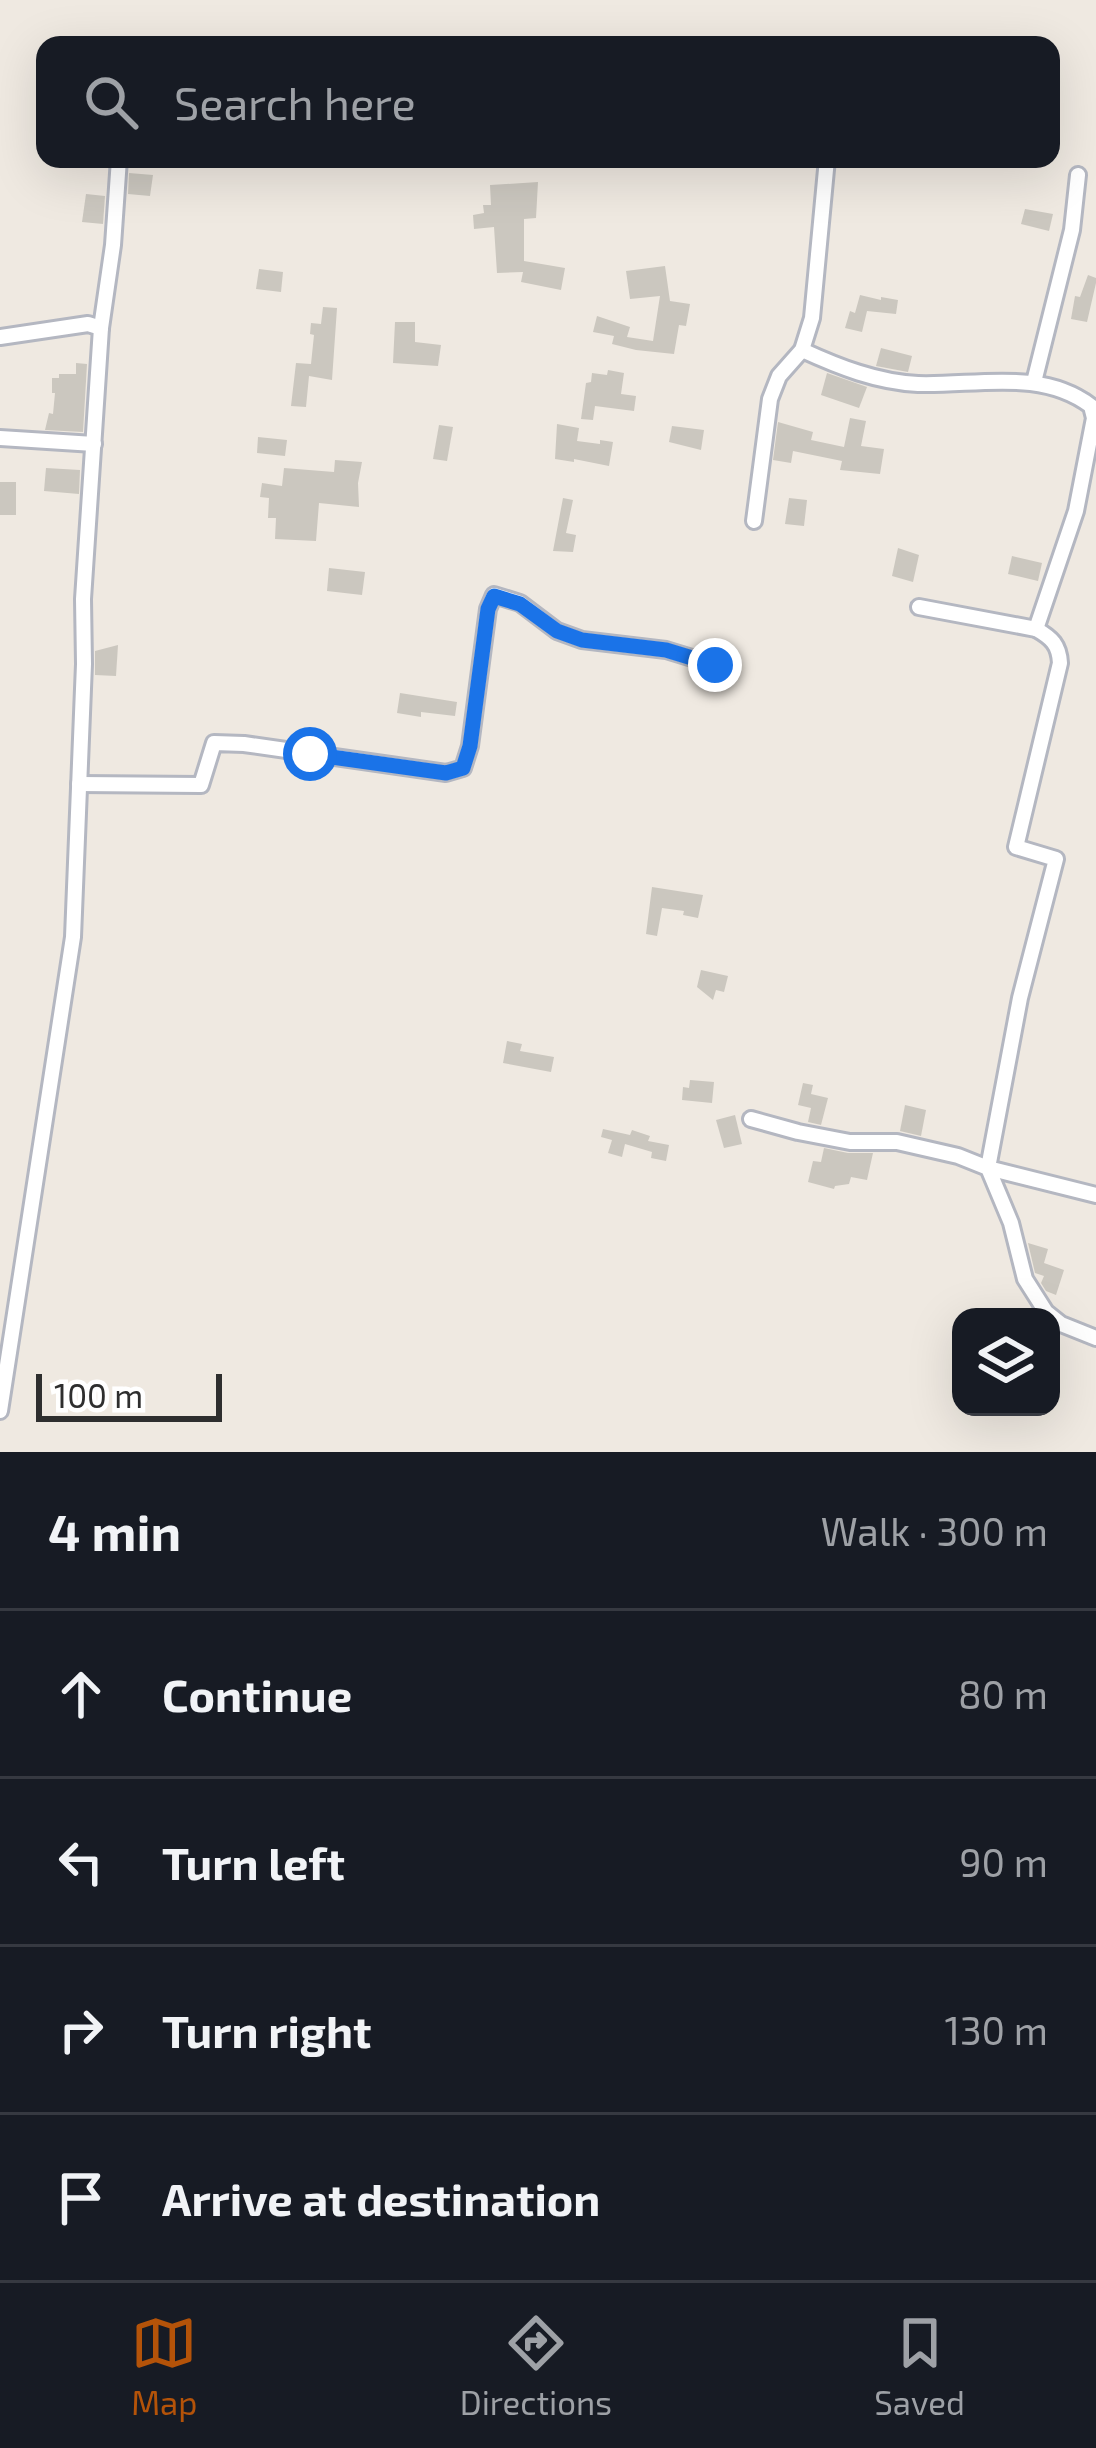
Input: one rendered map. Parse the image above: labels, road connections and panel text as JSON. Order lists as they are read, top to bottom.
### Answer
{
  "scale_bar": "100 m",
  "page": {
    "search": "Search here",
    "scale": "100 m",
    "heading": ["4 min", "Walk · 300 m"],
    "list": [
      ["Continue", "80 m"],
      ["Turn left", "90 m"],
      ["Turn right", "130 m"],
      "Arrive at destination"
    ],
    "nav": ["Map", "Directions", "Saved"]
  }
}
